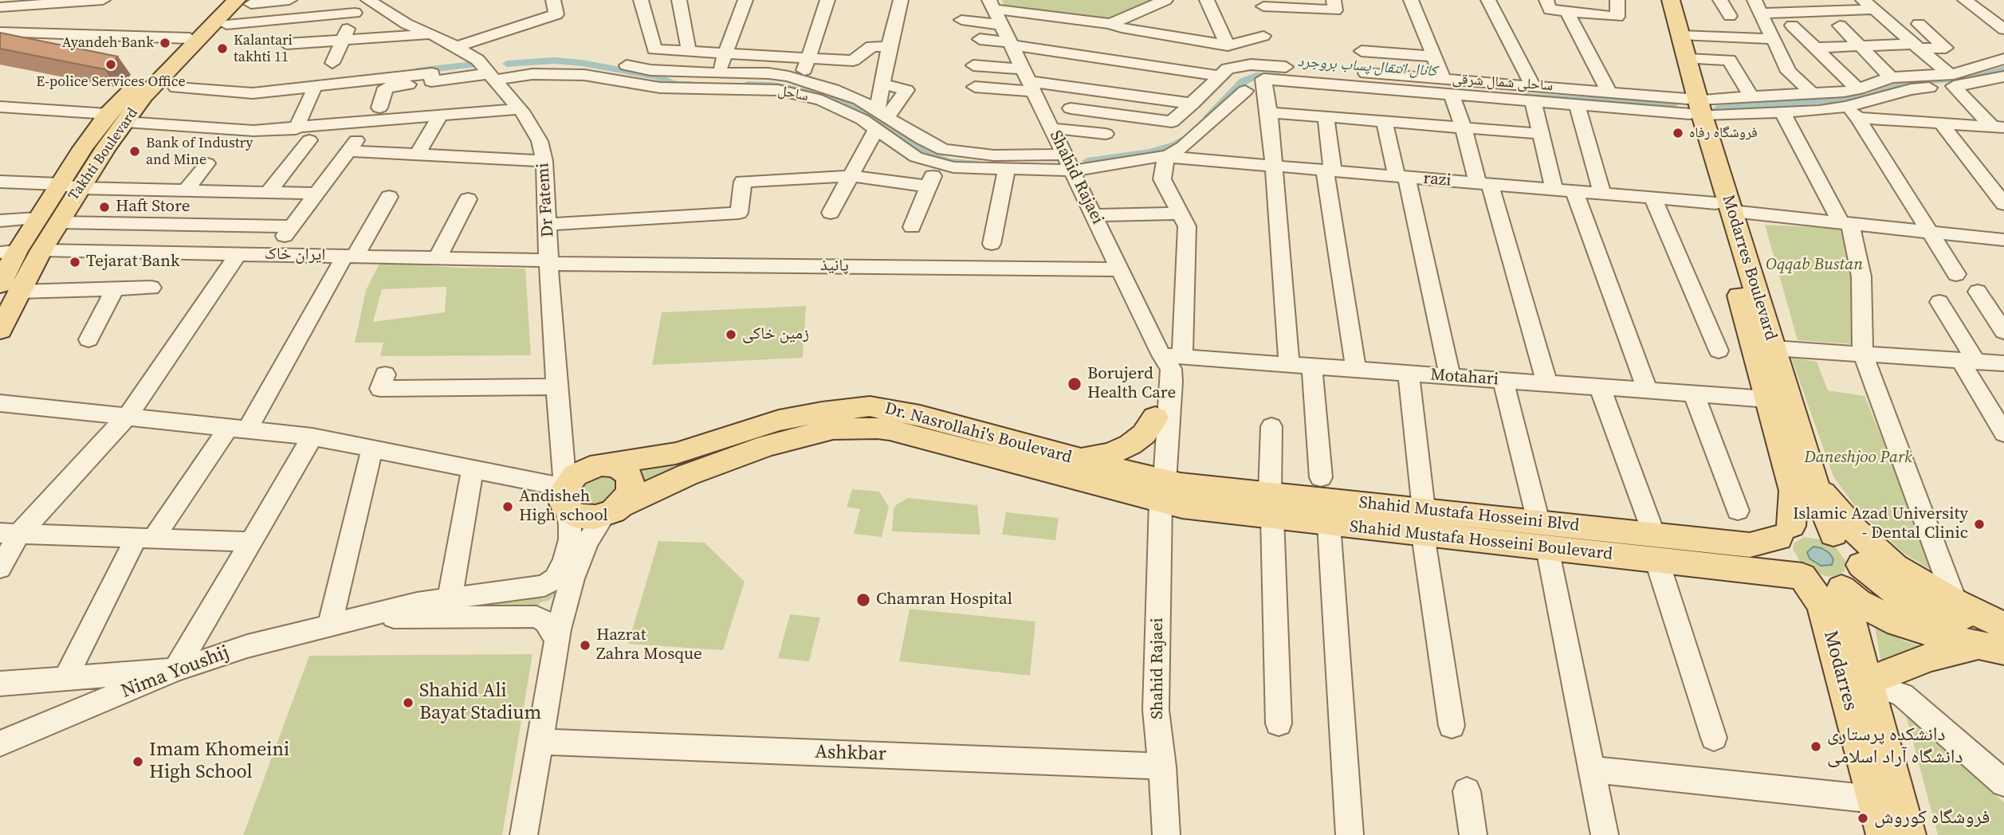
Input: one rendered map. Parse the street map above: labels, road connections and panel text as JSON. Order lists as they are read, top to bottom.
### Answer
{
  "streets": {
    "main road": [
      "Takhti Boulevard",
      "Modarres Boulevard",
      "Dr. Nasrollahi's Boulevard",
      "Shahid Mustafa Hosseini Boulevard",
      "Modarres"
    ],
    "street": [
      "ساحلی شمال شرقی",
      "ساحل",
      "Shahid Rajaei",
      "razi",
      "Dr Fatemi",
      "ایران خاک",
      "پانیذ",
      "Motahari",
      "Nima Youshij",
      "Ashkbar"
    ]
  },
  "crossings": [
    ["ساحلی شمال شرقی", "Modarres Boulevard"],
    ["ساحل", "Shahid Rajaei"],
    ["ساحل", "razi"],
    ["ساحل", "Dr Fatemi"],
    ["Takhti Boulevard", "ایران خاک"],
    ["Shahid Rajaei", "پانیذ"],
    ["Shahid Rajaei", "Motahari"],
    ["Shahid Rajaei", "Dr. Nasrollahi's Boulevard"],
    ["Shahid Rajaei", "Shahid Mustafa Hosseini Boulevard"],
    ["Shahid Rajaei", "Ashkbar"],
    ["razi", "Modarres Boulevard"],
    ["Dr Fatemi", "ایران خاک"],
    ["Dr Fatemi", "پانیذ"],
    ["Dr Fatemi", "Dr. Nasrollahi's Boulevard"],
    ["Dr Fatemi", "Nima Youshij"],
    ["ایران خاک", "پانیذ"],
    ["Modarres Boulevard", "Motahari"],
    ["Modarres Boulevard", "Shahid Mustafa Hosseini Boulevard"],
    ["Modarres Boulevard", "Modarres"],
    ["Dr. Nasrollahi's Boulevard", "Shahid Mustafa Hosseini Boulevard"],
    ["Dr. Nasrollahi's Boulevard", "Nima Youshij"],
    ["Shahid Mustafa Hosseini Boulevard", "Modarres"]
  ],
  "water": ["کانال انتقال پساب بروجرد"],
  "parks": ["Oqqab Bustan", "Daneshjoo Park"],
  "places": [
    "Ayandeh Bank",
    "Kalantari takhti 11",
    "E-police Services Office",
    "فروشگاه رفاه",
    "Bank of Industry and Mine",
    "Haft Store",
    "Tejarat Bank",
    "زمین خاکی",
    "Borujerd Health Care",
    "Andisheh High school",
    "Islamic Azad University - Dental Clinic",
    "Chamran Hospital",
    "Hazrat Zahra Mosque",
    "Shahid Ali Bayat Stadium",
    "دانشکده پرستاری دانشگاه آراد اسلامی",
    "Imam Khomeini High School",
    "فروشگاه کوروش"
  ]
}
